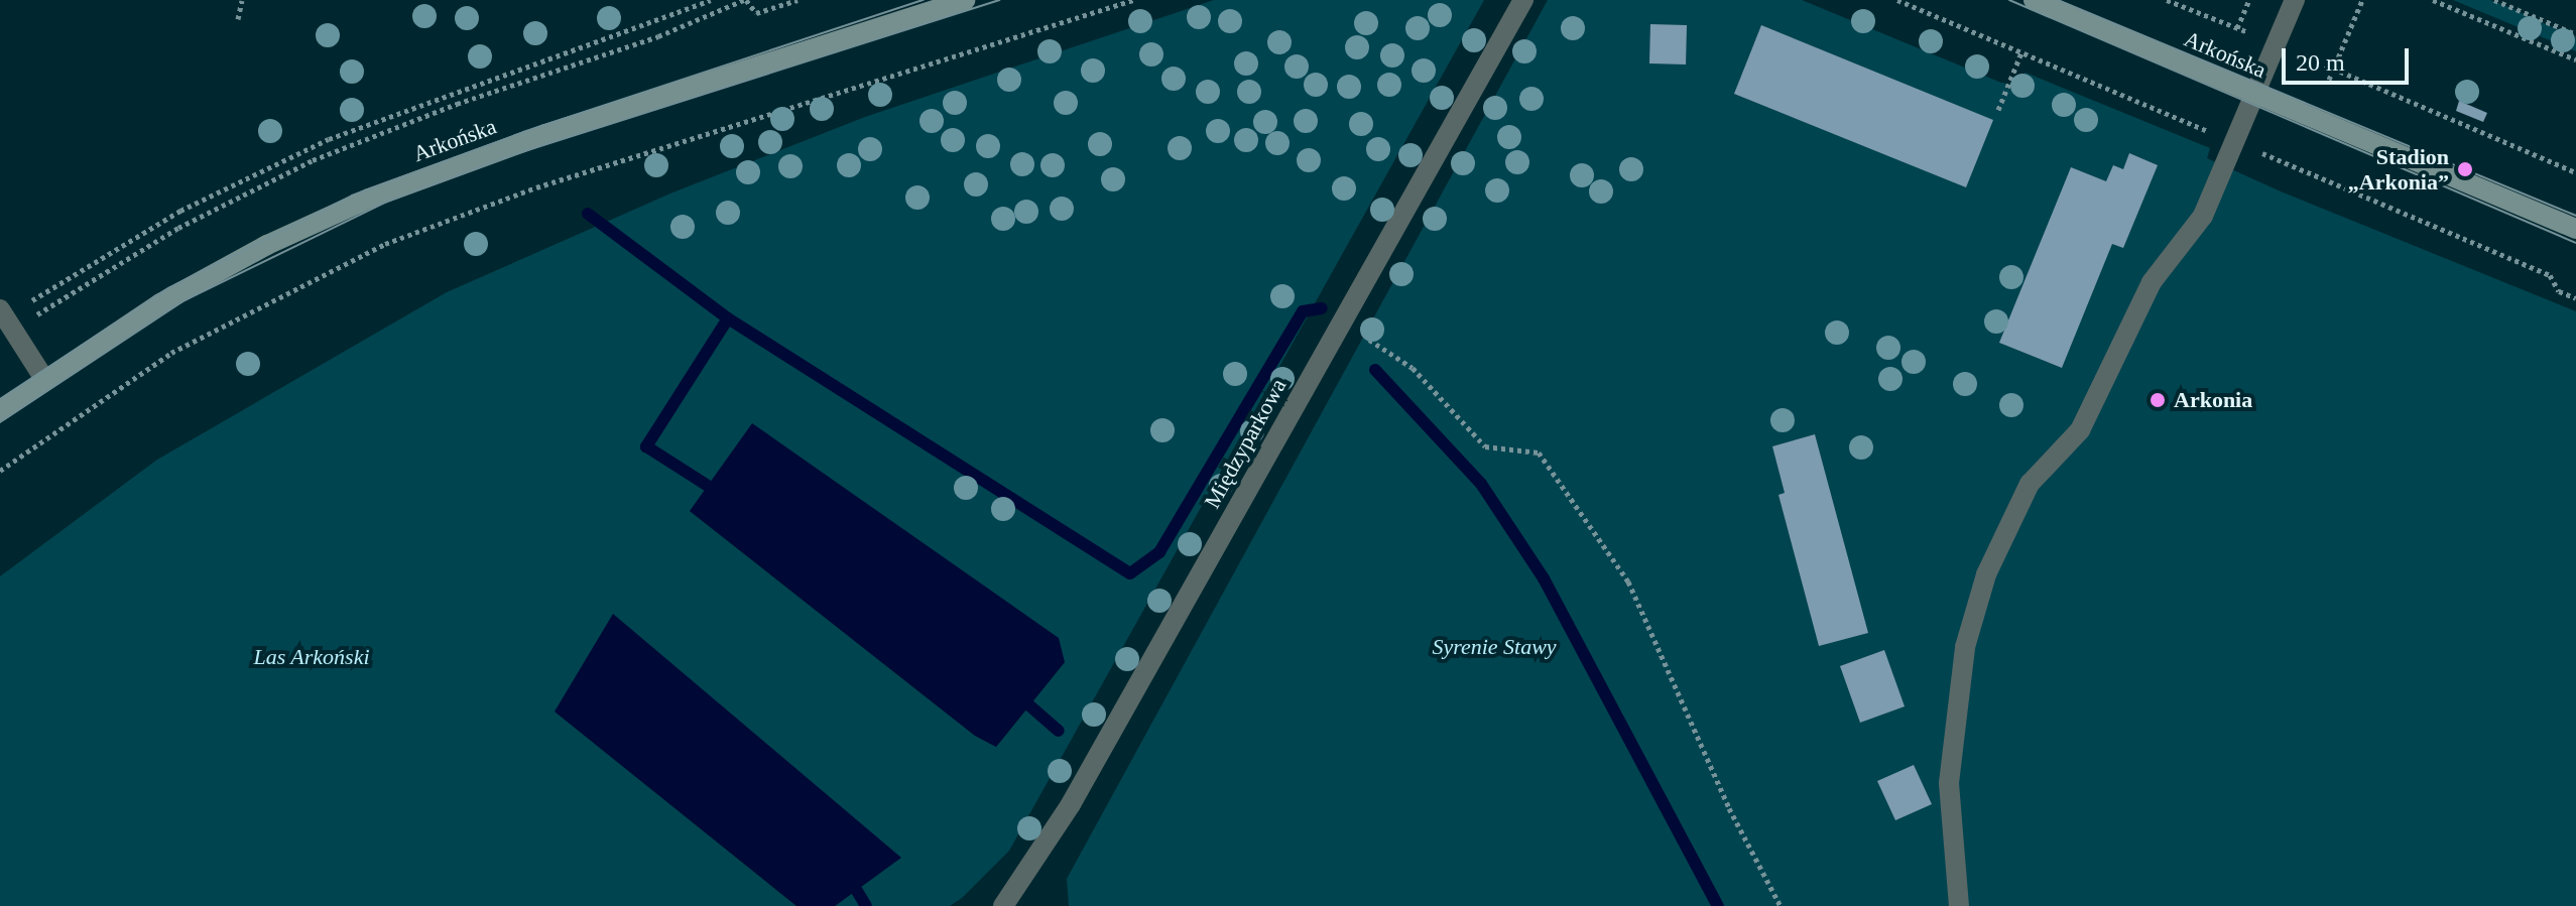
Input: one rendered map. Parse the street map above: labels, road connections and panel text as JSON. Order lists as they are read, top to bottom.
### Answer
{
  "streets": {
    "street": ["Arkońska", "Międzyparkowa"]
  },
  "parks": ["Syrenie Stawy", "Las Arkoński"],
  "places": ["Stadion „Arkonia”", "Arkonia"],
  "scale_bar": "20 m"
}
